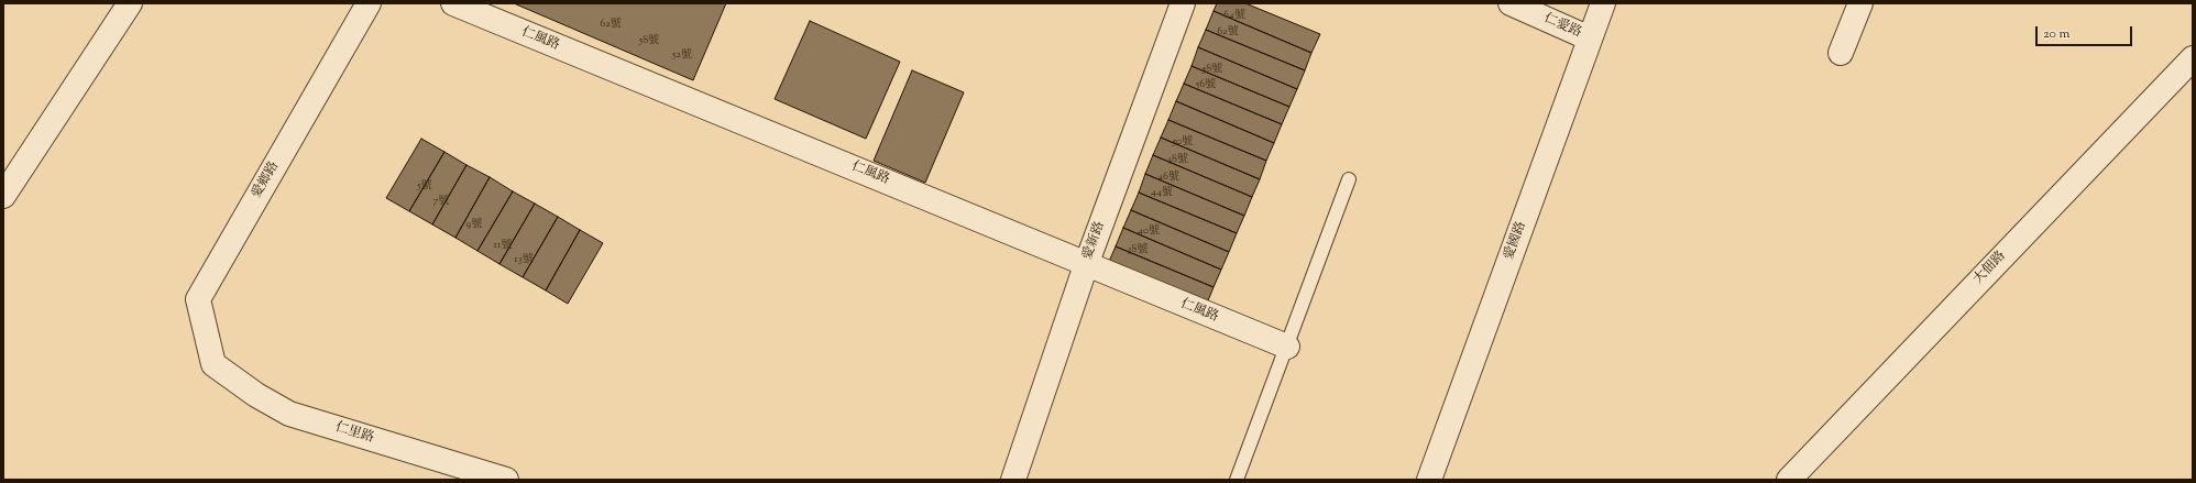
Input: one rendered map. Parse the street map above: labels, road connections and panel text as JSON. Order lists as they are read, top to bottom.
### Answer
{
  "streets": {
    "street": [
      "仁愛路",
      "仁風路",
      "愛鄉路",
      "愛新路",
      "愛國路",
      "大佃路",
      "仁里路"
    ]
  },
  "crossings": [
    ["仁愛路", "愛國路"],
    ["仁風路", "愛新路"],
    ["愛鄉路", "仁里路"]
  ],
  "house_numbers": [
    "64號",
    "62號",
    "62號",
    "58號",
    "52號",
    "58號",
    "56號",
    "50號",
    "48號",
    "46號",
    "5號",
    "44號",
    "7號",
    "9號",
    "40號",
    "11號",
    "38號",
    "13號"
  ],
  "scale_bar": "20 m"
}
